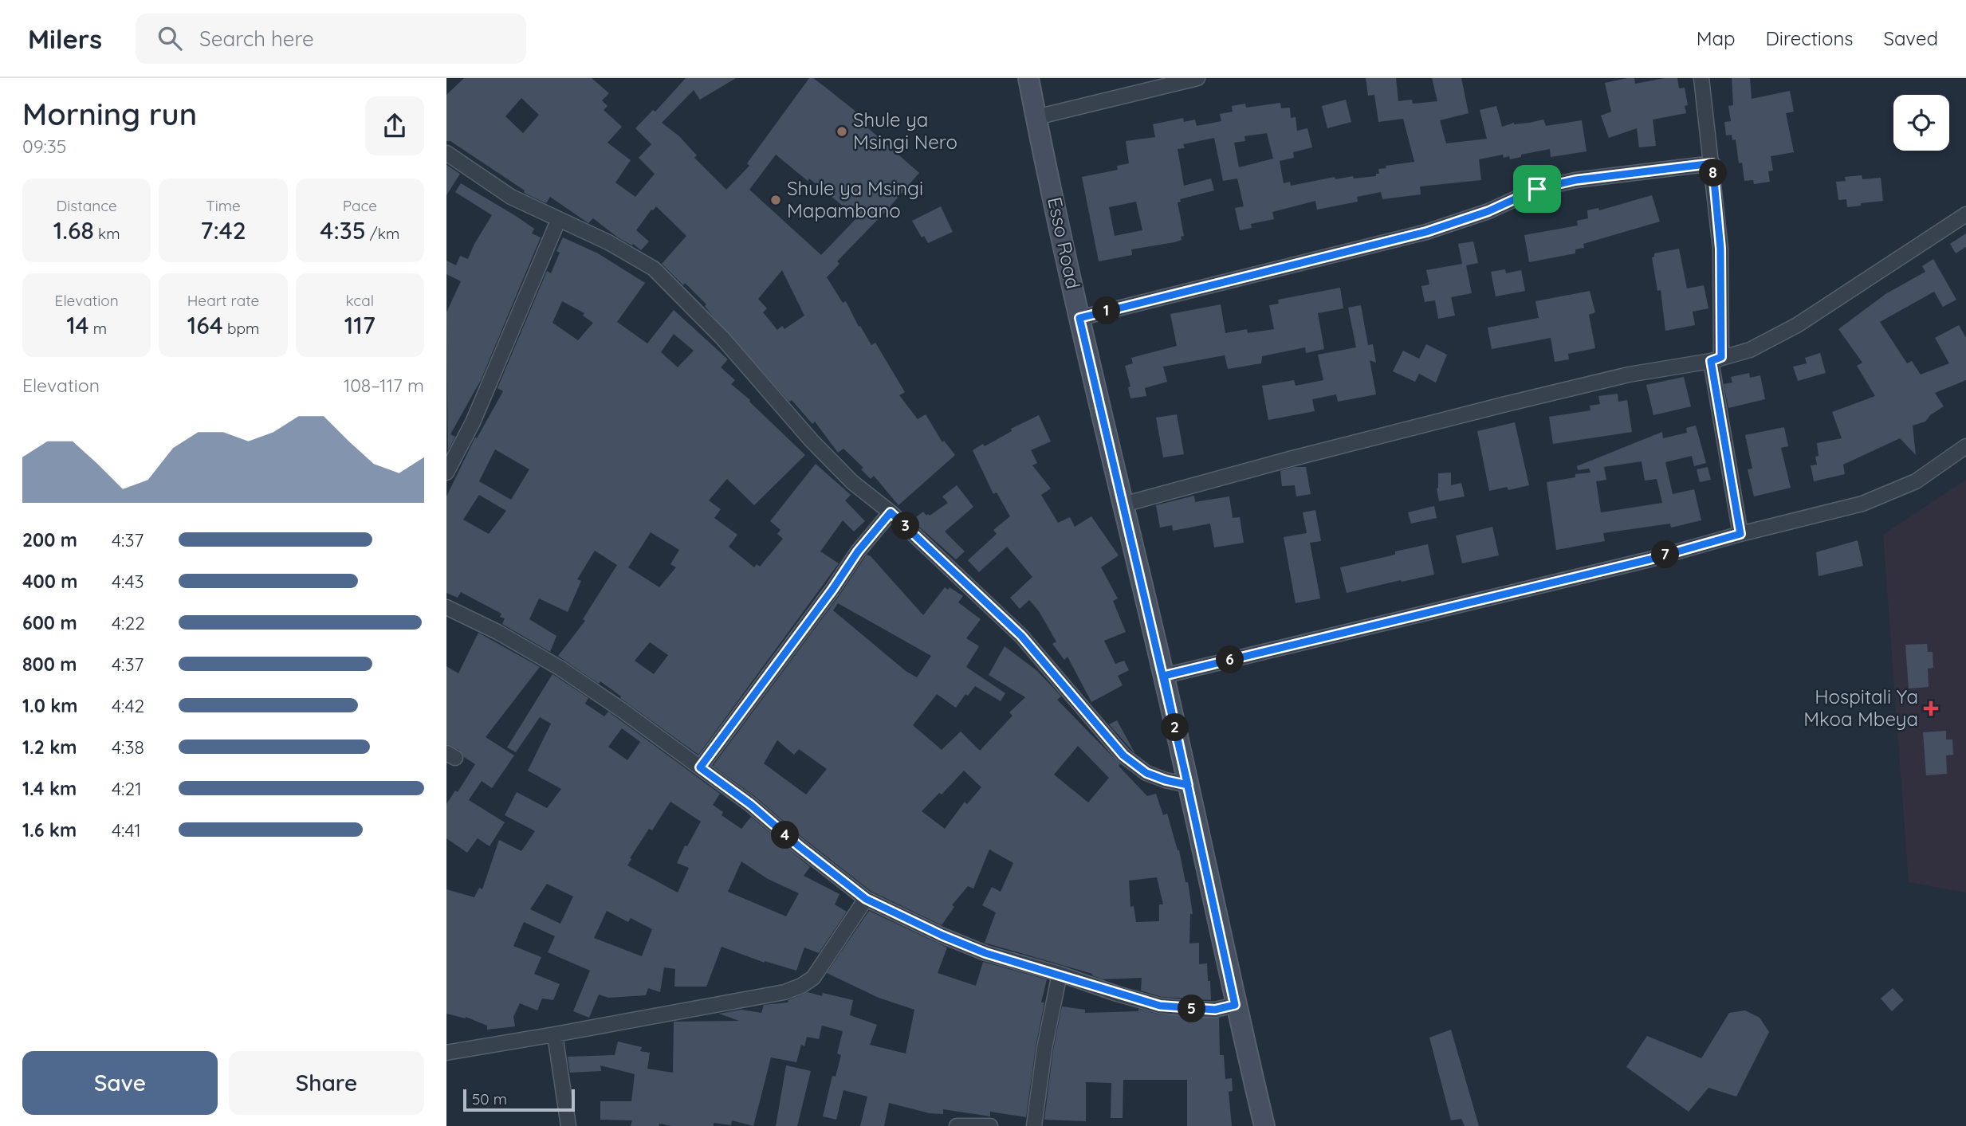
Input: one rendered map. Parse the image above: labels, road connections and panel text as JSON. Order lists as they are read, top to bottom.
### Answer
{
  "streets": {
    "street": ["Esso Road"]
  },
  "places": {
    "other": ["Shule ya Msingi Nero", "Shule ya Msingi Mapambano"],
    "health": ["Hospitali Ya Mkoa Mbeya"]
  },
  "scale_bar": "50 m",
  "page": {
    "header": "Milers",
    "search": "Search here",
    "nav": ["Map", "Directions", "Saved"],
    "heading": ["Morning run", "09:35"],
    "pins": [
      "8",
      "1",
      "3",
      "7",
      "6",
      "2",
      "4",
      "5"
    ],
    "stats": [
      ["Distance", "1.68 km"],
      ["Time", "7:42"],
      ["Pace", "4:35 /km"],
      ["Elevation", "14 m"],
      ["Heart rate", "164 bpm"],
      ["kcal", "117"]
    ],
    "chart": ["Elevation", "108–117 m"],
    "list": [
      {
        "name": "200 m",
        "note": "4:37"
      },
      {
        "name": "400 m",
        "note": "4:43"
      },
      {
        "name": "600 m",
        "note": "4:22"
      },
      {
        "name": "800 m",
        "note": "4:37"
      },
      {
        "name": "1.0 km",
        "note": "4:42"
      },
      {
        "name": "1.2 km",
        "note": "4:38"
      },
      {
        "name": "1.4 km",
        "note": "4:21"
      },
      {
        "name": "1.6 km",
        "note": "4:41"
      }
    ],
    "buttons": ["Save", "Share"],
    "scale": "50 m"
  }
}
